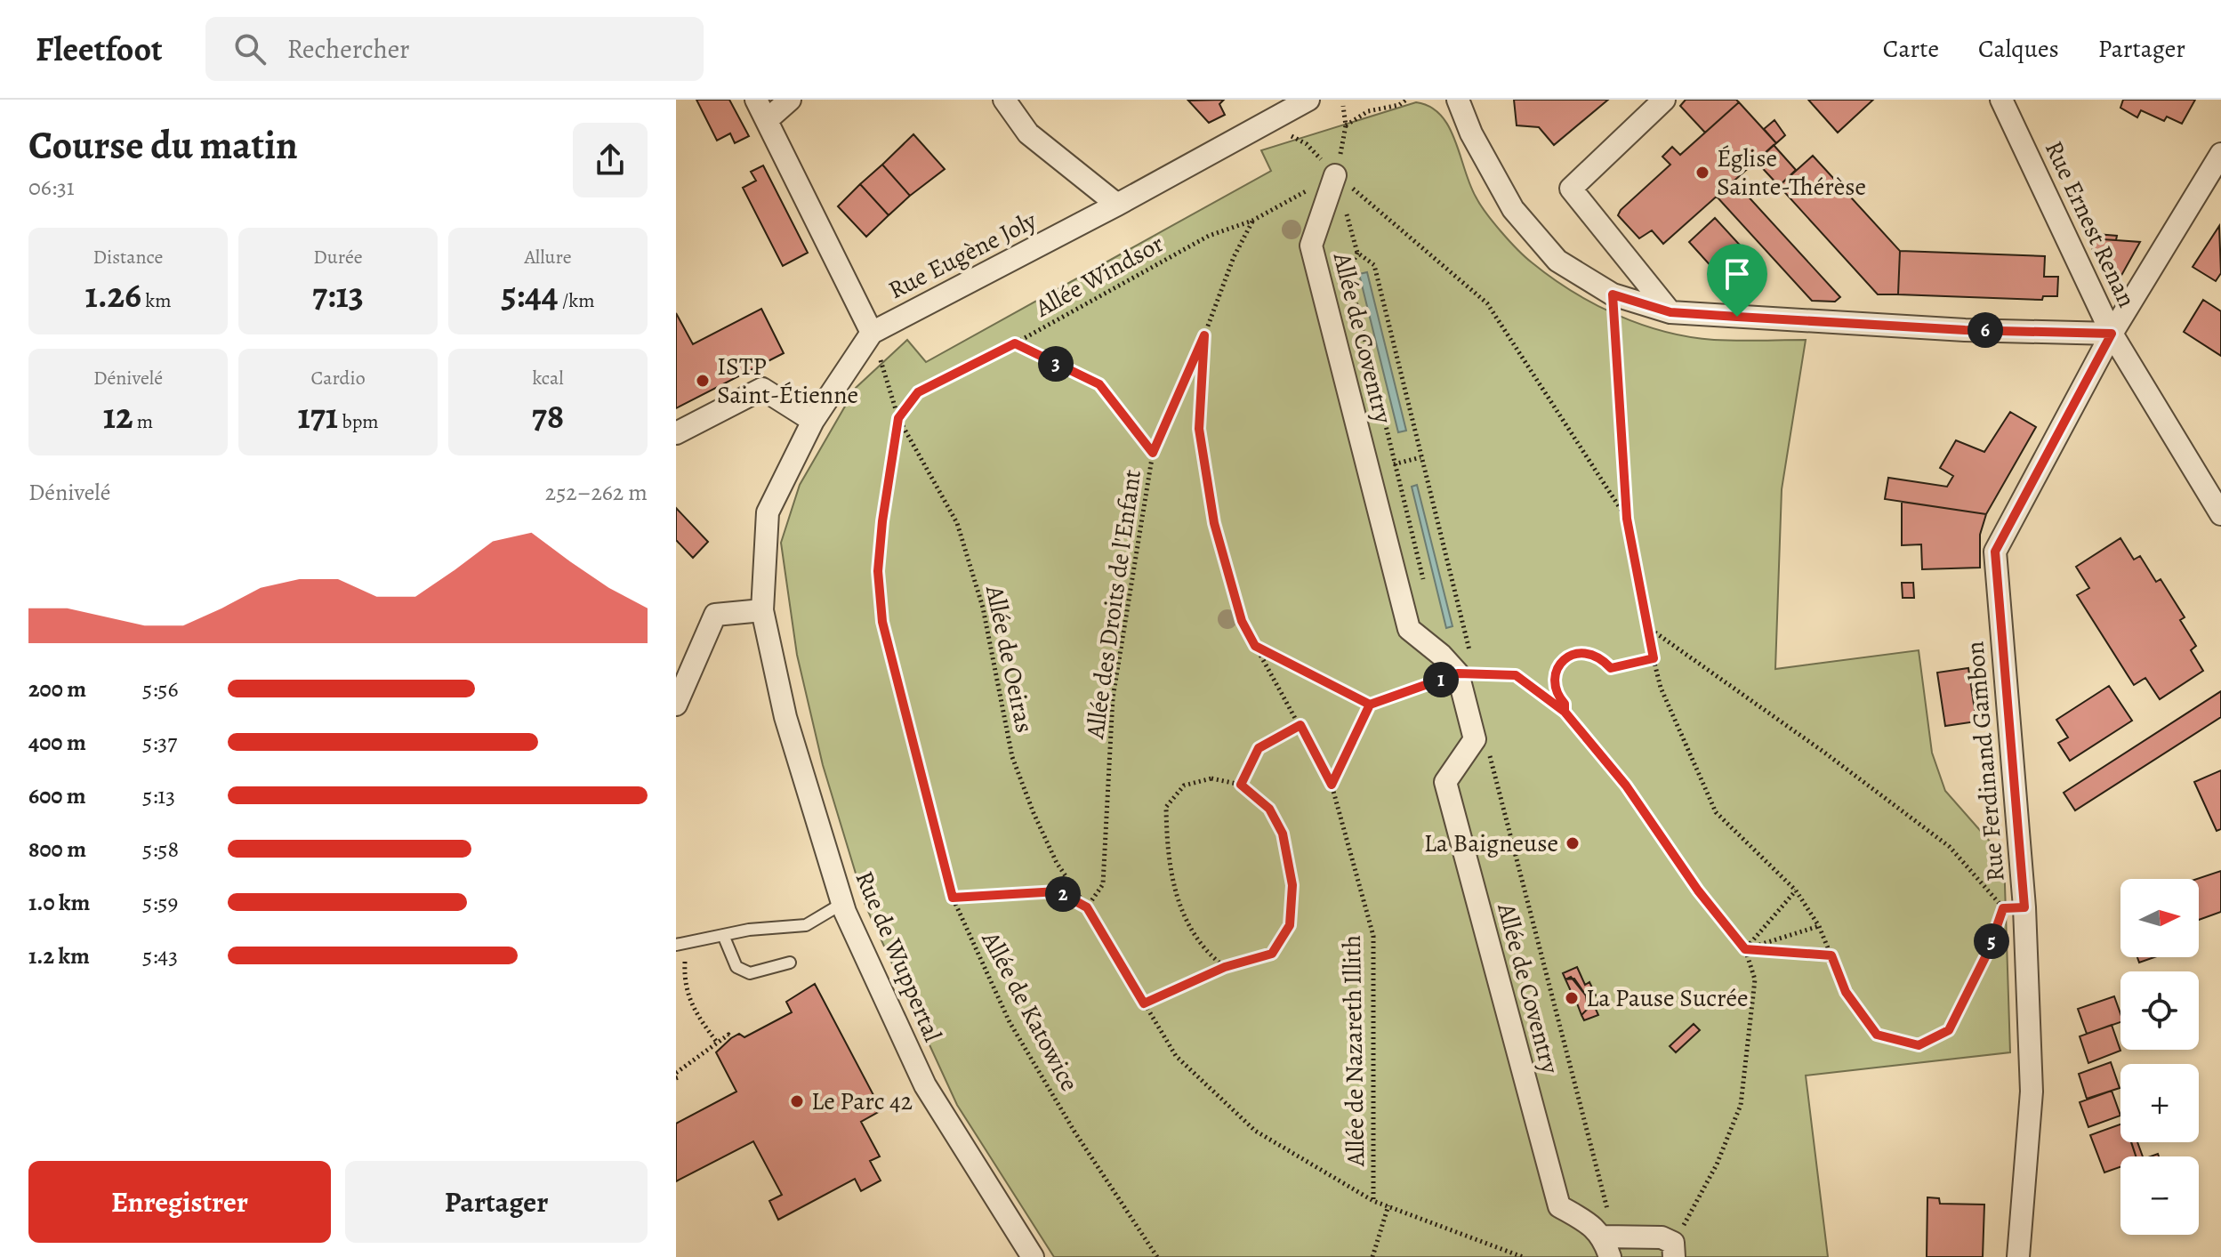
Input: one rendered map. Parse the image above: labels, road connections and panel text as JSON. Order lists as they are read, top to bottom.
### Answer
{
  "streets": {
    "street": [
      "Rue Ernest Renan",
      "Rue Eugène Joly",
      "Allée de Coventry",
      "Rue Ferdinand Gambon",
      "Rue de Wuppertal"
    ],
    "path": [
      "Allée Windsor",
      "Allée des Droits de l'Enfant",
      "Allée de Oeiras",
      "Allée de Katowice",
      "Allée de Nazareth Illith"
    ]
  },
  "crossings": [
    ["Rue Ernest Renan", "Rue Ferdinand Gambon"],
    ["Rue Eugène Joly", "Rue de Wuppertal"],
    ["Allée Windsor", "Allée des Droits de l'Enfant"],
    ["Allée Windsor", "Allée de Oeiras"],
    ["Allée des Droits de l'Enfant", "Allée de Oeiras"],
    ["Allée des Droits de l'Enfant", "Allée de Katowice"],
    ["Allée des Droits de l'Enfant", "Allée de Nazareth Illith"],
    ["Allée de Oeiras", "Allée de Katowice"]
  ],
  "places": [
    "Église Sainte-Thérèse",
    "ISTP Saint-Étienne",
    "La Baigneuse",
    "La Pause Sucrée",
    "Le Parc 42"
  ],
  "north": "right",
  "page": {
    "header": "Fleetfoot",
    "search": "Rechercher",
    "nav": ["Carte", "Calques", "Partager"],
    "heading": ["Course du matin", "06:31"],
    "stats": [
      ["Distance", "1.26 km"],
      ["Durée", "7:13"],
      ["Allure", "5:44 /km"],
      ["Dénivelé", "12 m"],
      ["Cardio", "171 bpm"],
      ["kcal", "78"]
    ],
    "pins": [
      "6",
      "3",
      "1",
      "2",
      "5"
    ],
    "chart": ["Dénivelé", "252–262 m"],
    "list": [
      {
        "name": "200 m",
        "note": "5:56"
      },
      {
        "name": "400 m",
        "note": "5:37"
      },
      {
        "name": "600 m",
        "note": "5:13"
      },
      {
        "name": "800 m",
        "note": "5:58"
      },
      {
        "name": "1.0 km",
        "note": "5:59"
      },
      {
        "name": "1.2 km",
        "note": "5:43"
      }
    ],
    "map_buttons": ["+", "−"],
    "buttons": ["Enregistrer", "Partager"]
  }
}
